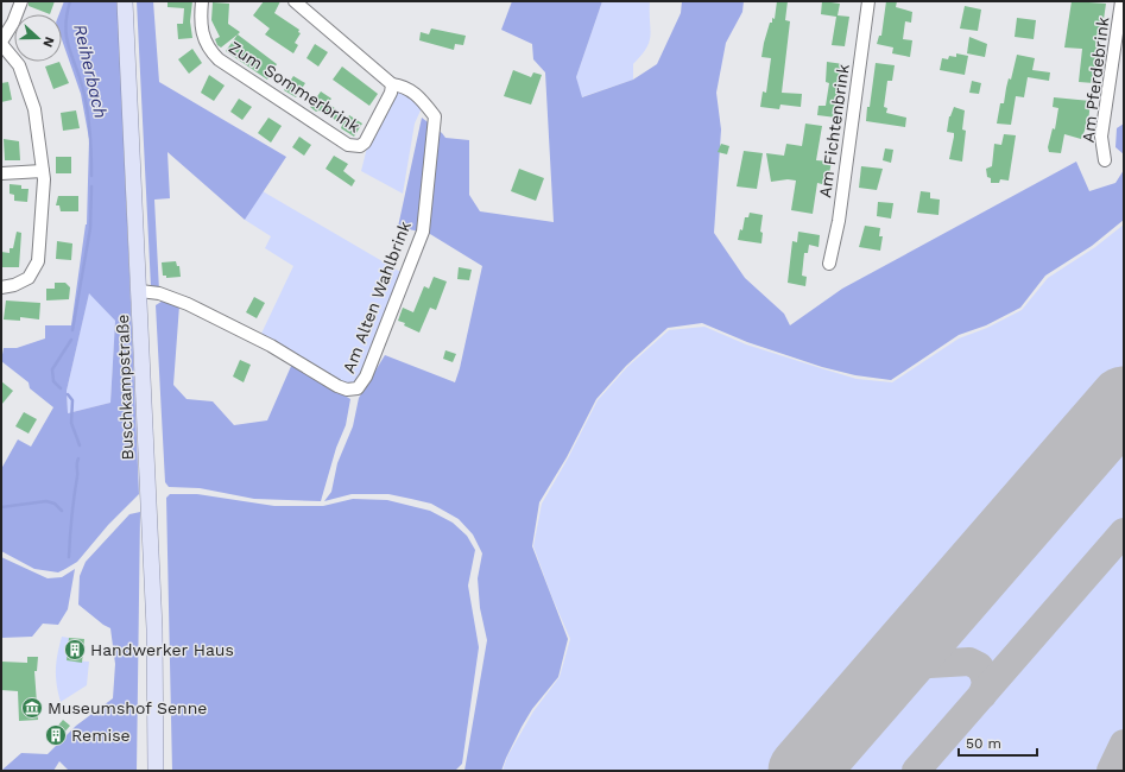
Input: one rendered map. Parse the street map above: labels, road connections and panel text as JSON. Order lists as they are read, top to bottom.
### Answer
{
  "streets": {
    "main road": ["Buschkampstraße"],
    "street": [
      "Am Pferdebrink",
      "Zum Sommerbrink",
      "Am Fichtenbrink",
      "Am Alten Wahlbrink"
    ]
  },
  "crossings": [
    ["Zum Sommerbrink", "Am Alten Wahlbrink"],
    ["Am Alten Wahlbrink", "Buschkampstraße"]
  ],
  "water": ["Reiherbach"],
  "places": {
    "building": ["Handwerker Haus", "Remise"],
    "museum": ["Museumshof Senne"]
  },
  "scale_bar": "50 m",
  "north": "right"
}
